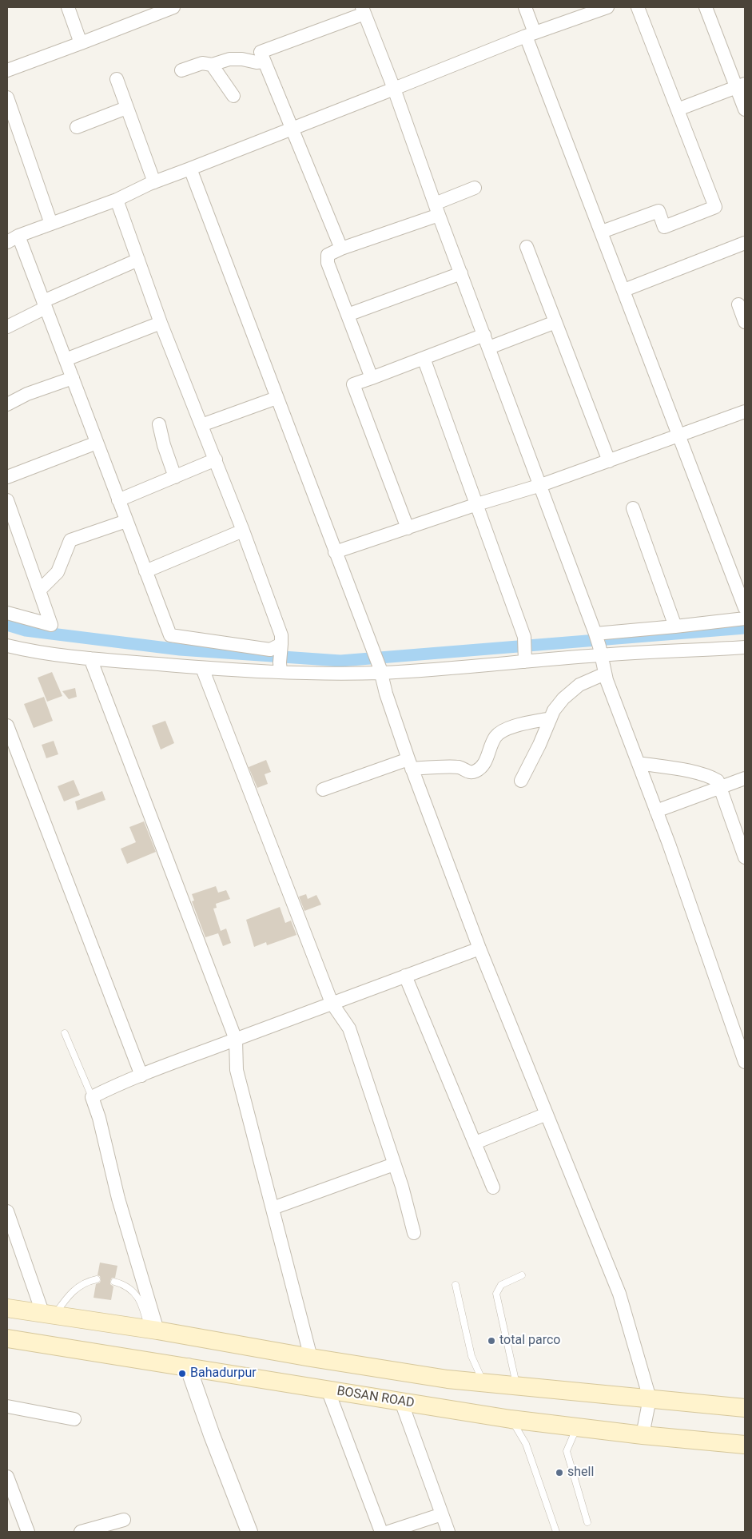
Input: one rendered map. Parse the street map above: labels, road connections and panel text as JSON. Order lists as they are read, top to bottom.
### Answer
{
  "streets": {
    "main road": ["BOSAN ROAD"]
  },
  "places": ["total parco", "Bahadurpur", "shell"]
}
